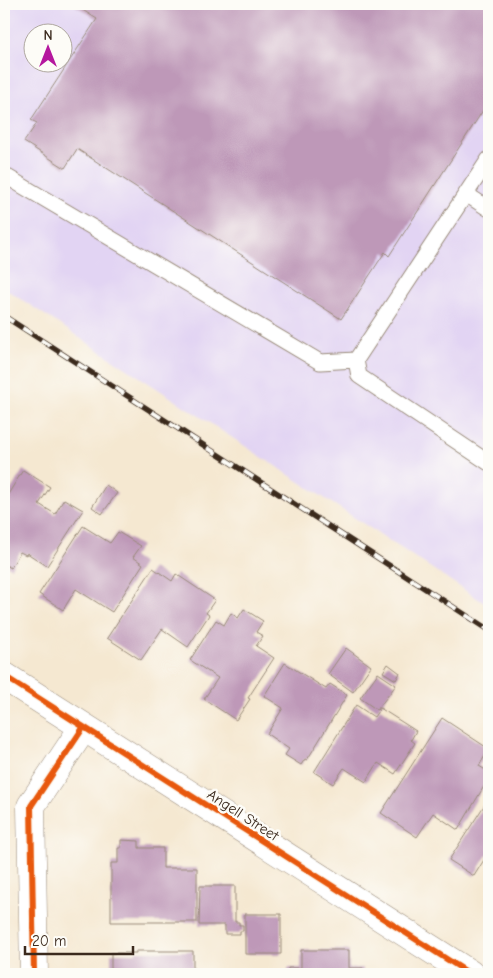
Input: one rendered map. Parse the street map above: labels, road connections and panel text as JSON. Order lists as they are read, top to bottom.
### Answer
{
  "streets": {
    "street": ["Angell Street"]
  },
  "scale_bar": "20 m",
  "north": "top"
}
